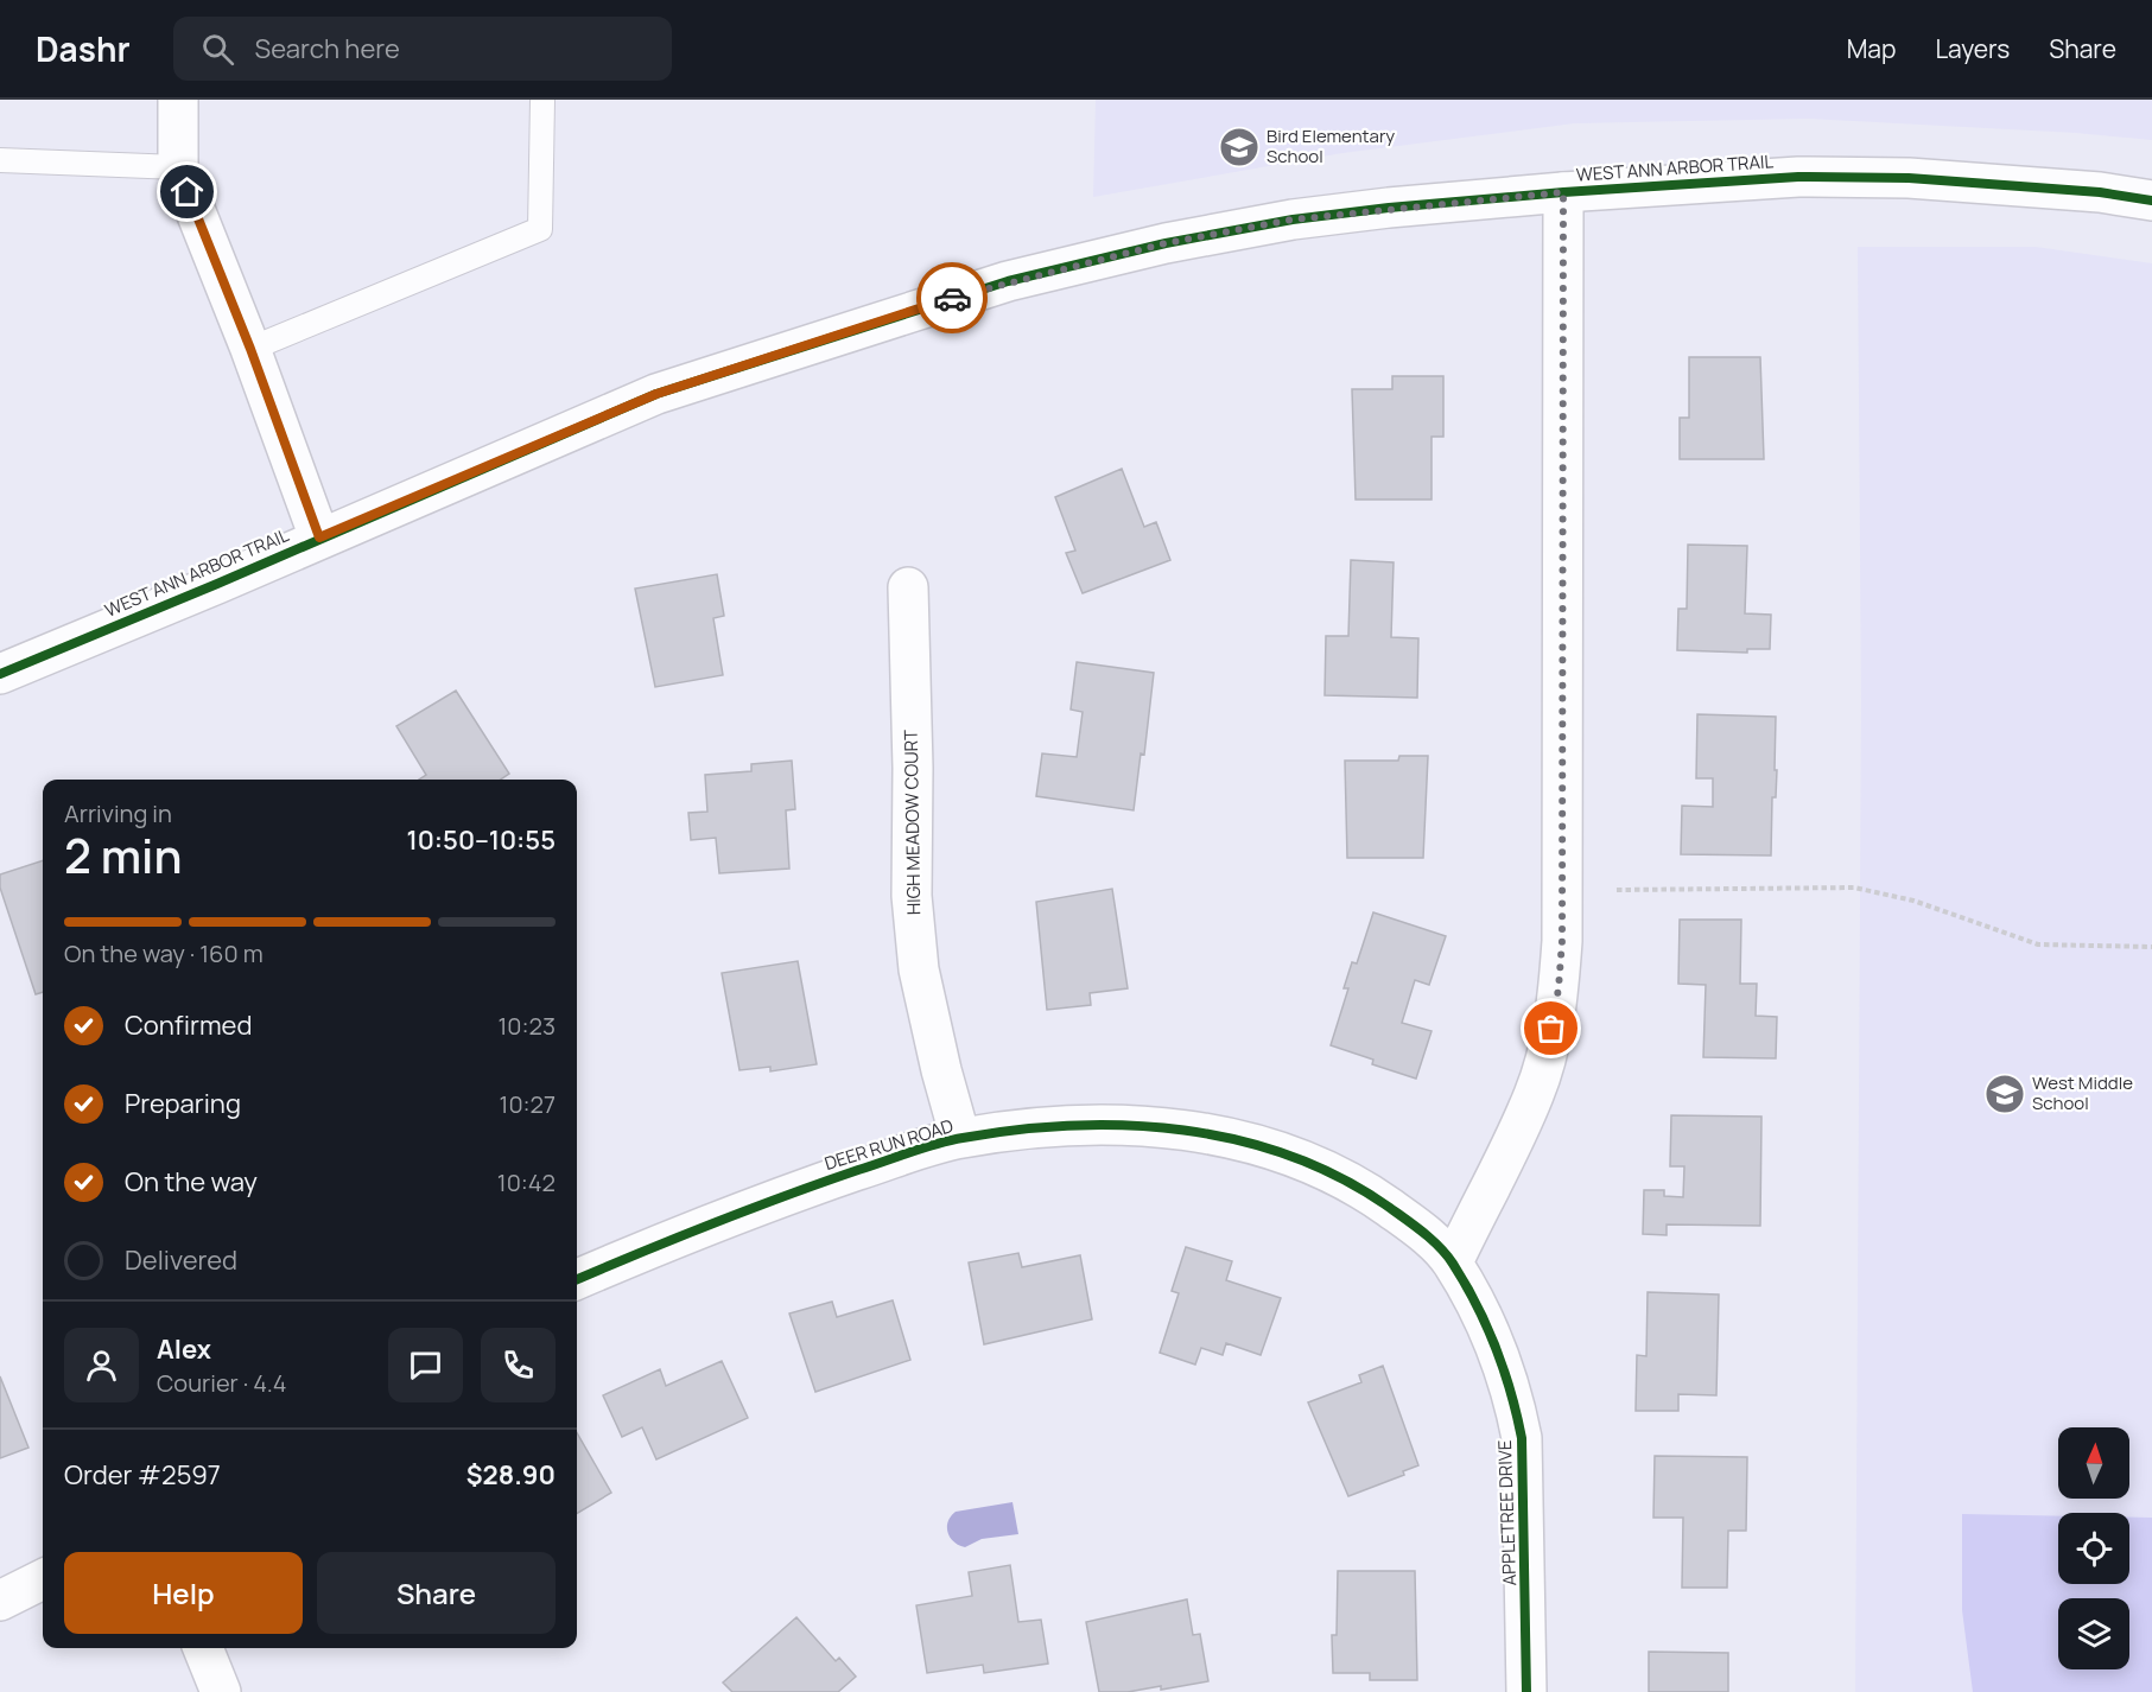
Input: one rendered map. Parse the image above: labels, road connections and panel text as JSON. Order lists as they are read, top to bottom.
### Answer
{
  "streets": {
    "street": [
      "WEST ANN ARBOR TRAIL",
      "HIGH MEADOW COURT",
      "DEER RUN ROAD",
      "APPLETREE DRIVE"
    ]
  },
  "crossings": [
    ["HIGH MEADOW COURT", "DEER RUN ROAD"],
    ["DEER RUN ROAD", "APPLETREE DRIVE"]
  ],
  "places": {
    "school or university": ["Bird Elementary School", "West Middle School"]
  },
  "north": "top",
  "page": {
    "header": "Dashr",
    "search": "Search here",
    "nav": ["Map", "Layers", "Share"],
    "heading": ["2 min", "Arriving in", "10:50–10:55"],
    "panel": [
      "Alex",
      "Courier · 4.4",
      "Order #2597",
      "$28.90"
    ],
    "bar": "On the way · 160 m",
    "list": [
      ["Confirmed", "10:23"],
      ["Preparing", "10:27"],
      ["On the way", "10:42"],
      "Delivered"
    ],
    "buttons": ["Help", "Share"]
  }
}
